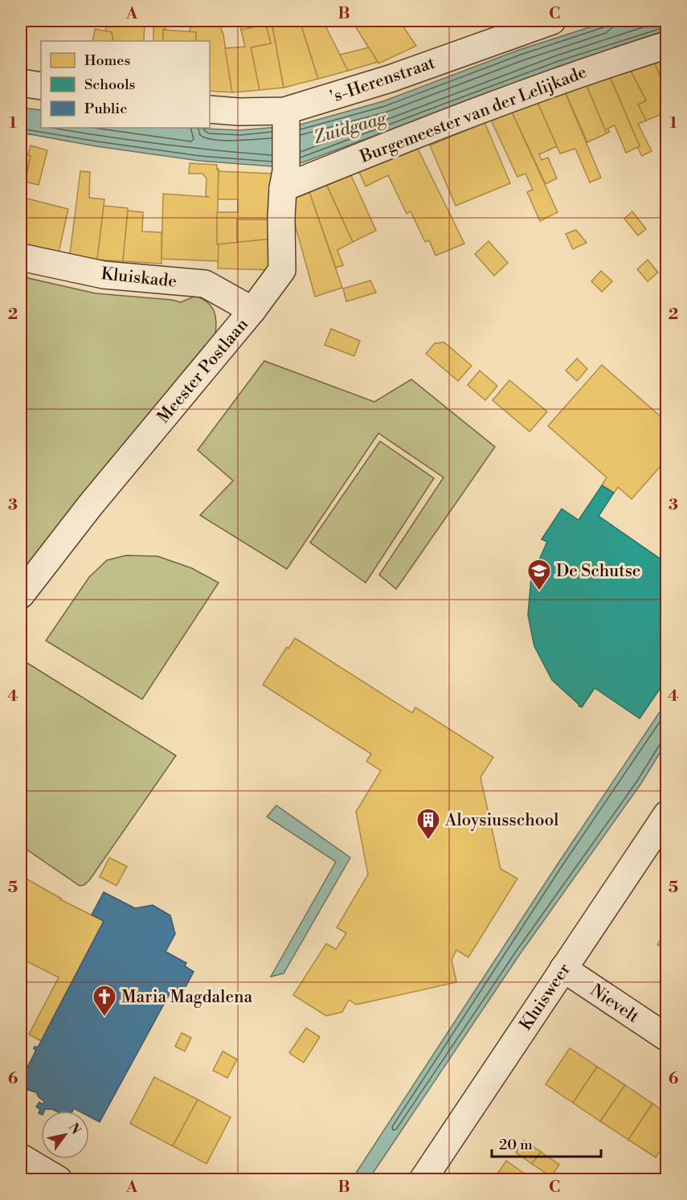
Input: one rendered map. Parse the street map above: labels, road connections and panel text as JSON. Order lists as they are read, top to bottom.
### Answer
{
  "streets": {
    "street": [
      "'s-Herenstraat",
      "Burgemeester van der Lelijkade",
      "Kluiskade",
      "Meester Postlaan",
      "Kluisweer",
      "Nievelt"
    ]
  },
  "crossings": [
    ["'s-Herenstraat", "Meester Postlaan"],
    ["Burgemeester van der Lelijkade", "Meester Postlaan"],
    ["Kluiskade", "Meester Postlaan"],
    ["Kluisweer", "Nievelt"]
  ],
  "water": ["Zuidgaag"],
  "places": {
    "school or university": ["De Schutse"],
    "building": ["Aloysiusschool"],
    "church": ["Maria Magdalena"]
  },
  "legend": ["Homes", "Schools", "Public"],
  "scale_bar": "20 m",
  "north": "top right",
  "grid": {
    "columns": ["A", "B", "C"],
    "rows": [
      "1",
      "2",
      "3",
      "4",
      "5",
      "6"
    ]
  }
}
